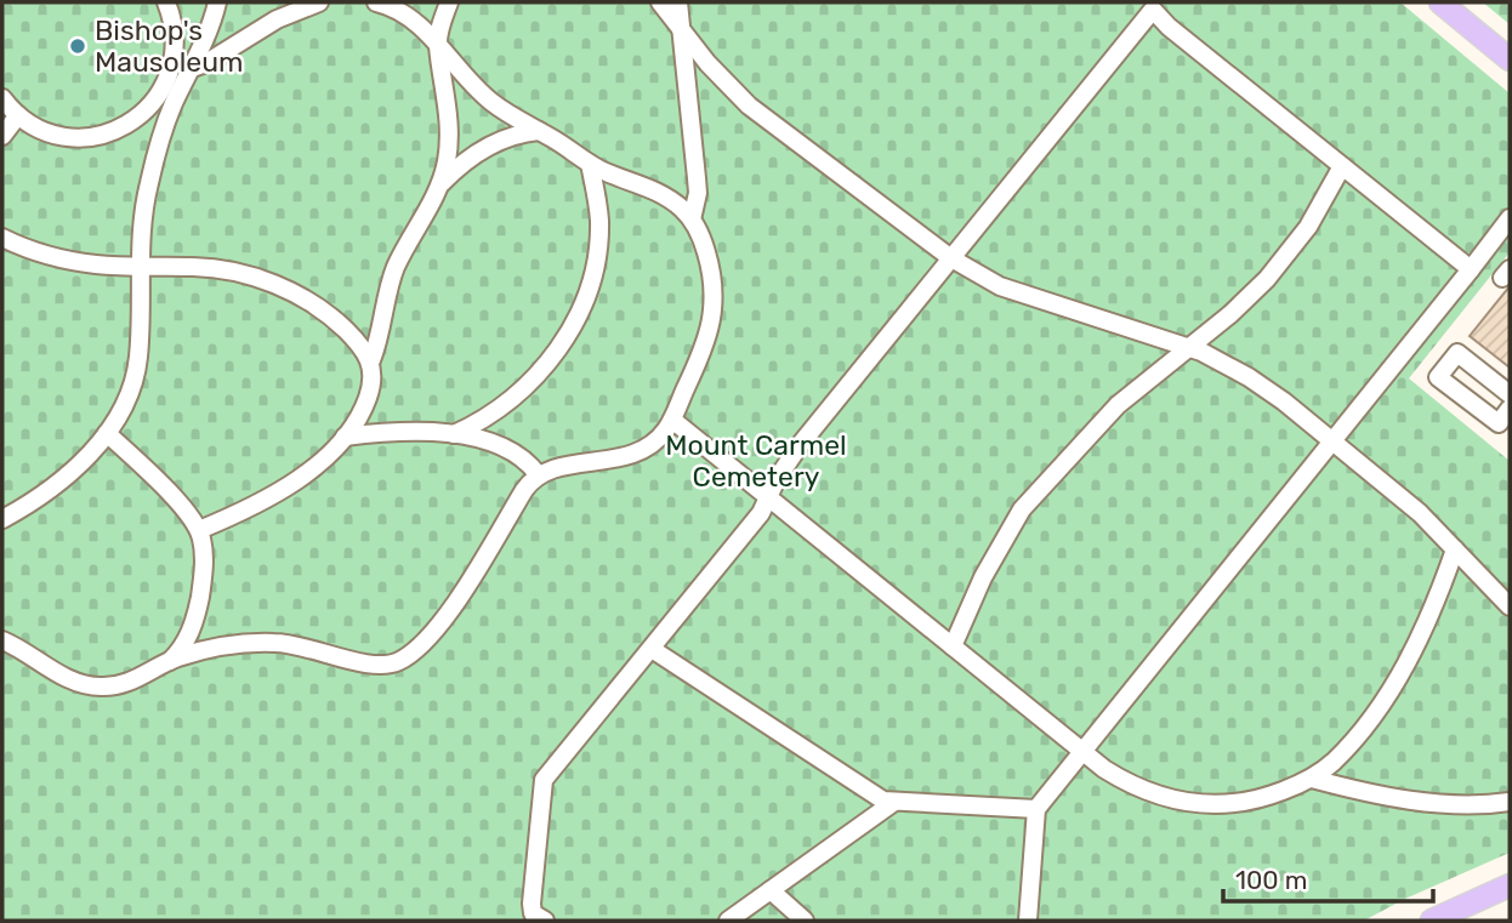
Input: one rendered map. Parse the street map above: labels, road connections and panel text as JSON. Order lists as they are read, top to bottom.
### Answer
{
  "parks": ["Mount Carmel Cemetery"],
  "places": ["Bishop's Mausoleum"],
  "scale_bar": "100 m"
}
